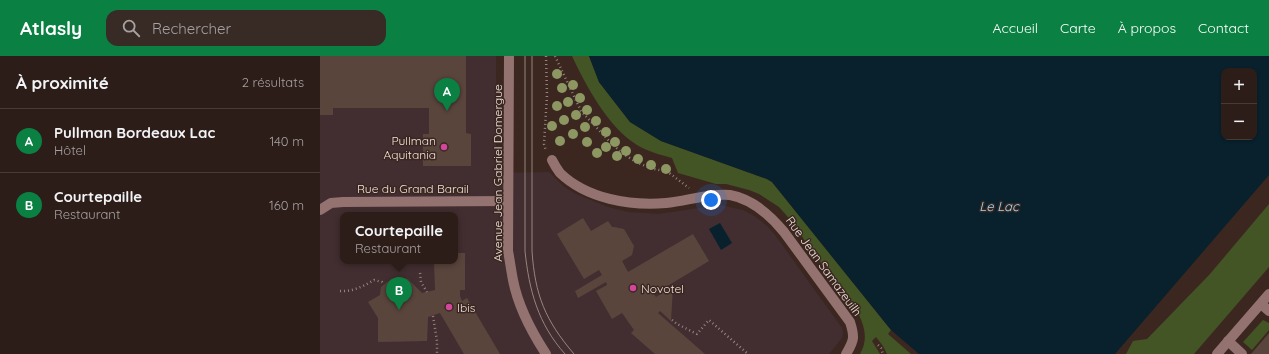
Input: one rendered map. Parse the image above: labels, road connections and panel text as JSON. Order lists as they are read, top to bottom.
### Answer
{
  "streets": {
    "street": ["Avenue Jean Gabriel Domergue", "Rue du Grand Barail", "Rue Jean Samazeuilh"]
  },
  "crossings": [
    ["Avenue Jean Gabriel Domergue", "Rue du Grand Barail"]
  ],
  "water": ["Le Lac"],
  "places": ["Pullman Aquitania", "Novotel", "Ibis"],
  "page": {
    "header": "Atlasly",
    "search": "Rechercher",
    "nav": [
      "Accueil",
      "Carte",
      "À propos",
      "Contact"
    ],
    "heading": ["À proximité", "2 résultats"],
    "map_buttons": ["+", "−"],
    "pins": ["A", "B"],
    "list": [
      {
        "mark": "A",
        "name": "Pullman Bordeaux Lac",
        "note": "Hôtel",
        "value": "140 m"
      },
      {
        "mark": "B",
        "name": "Courtepaille",
        "note": "Restaurant",
        "value": "160 m"
      }
    ],
    "popup": ["Courtepaille", "Restaurant"]
  }
}
